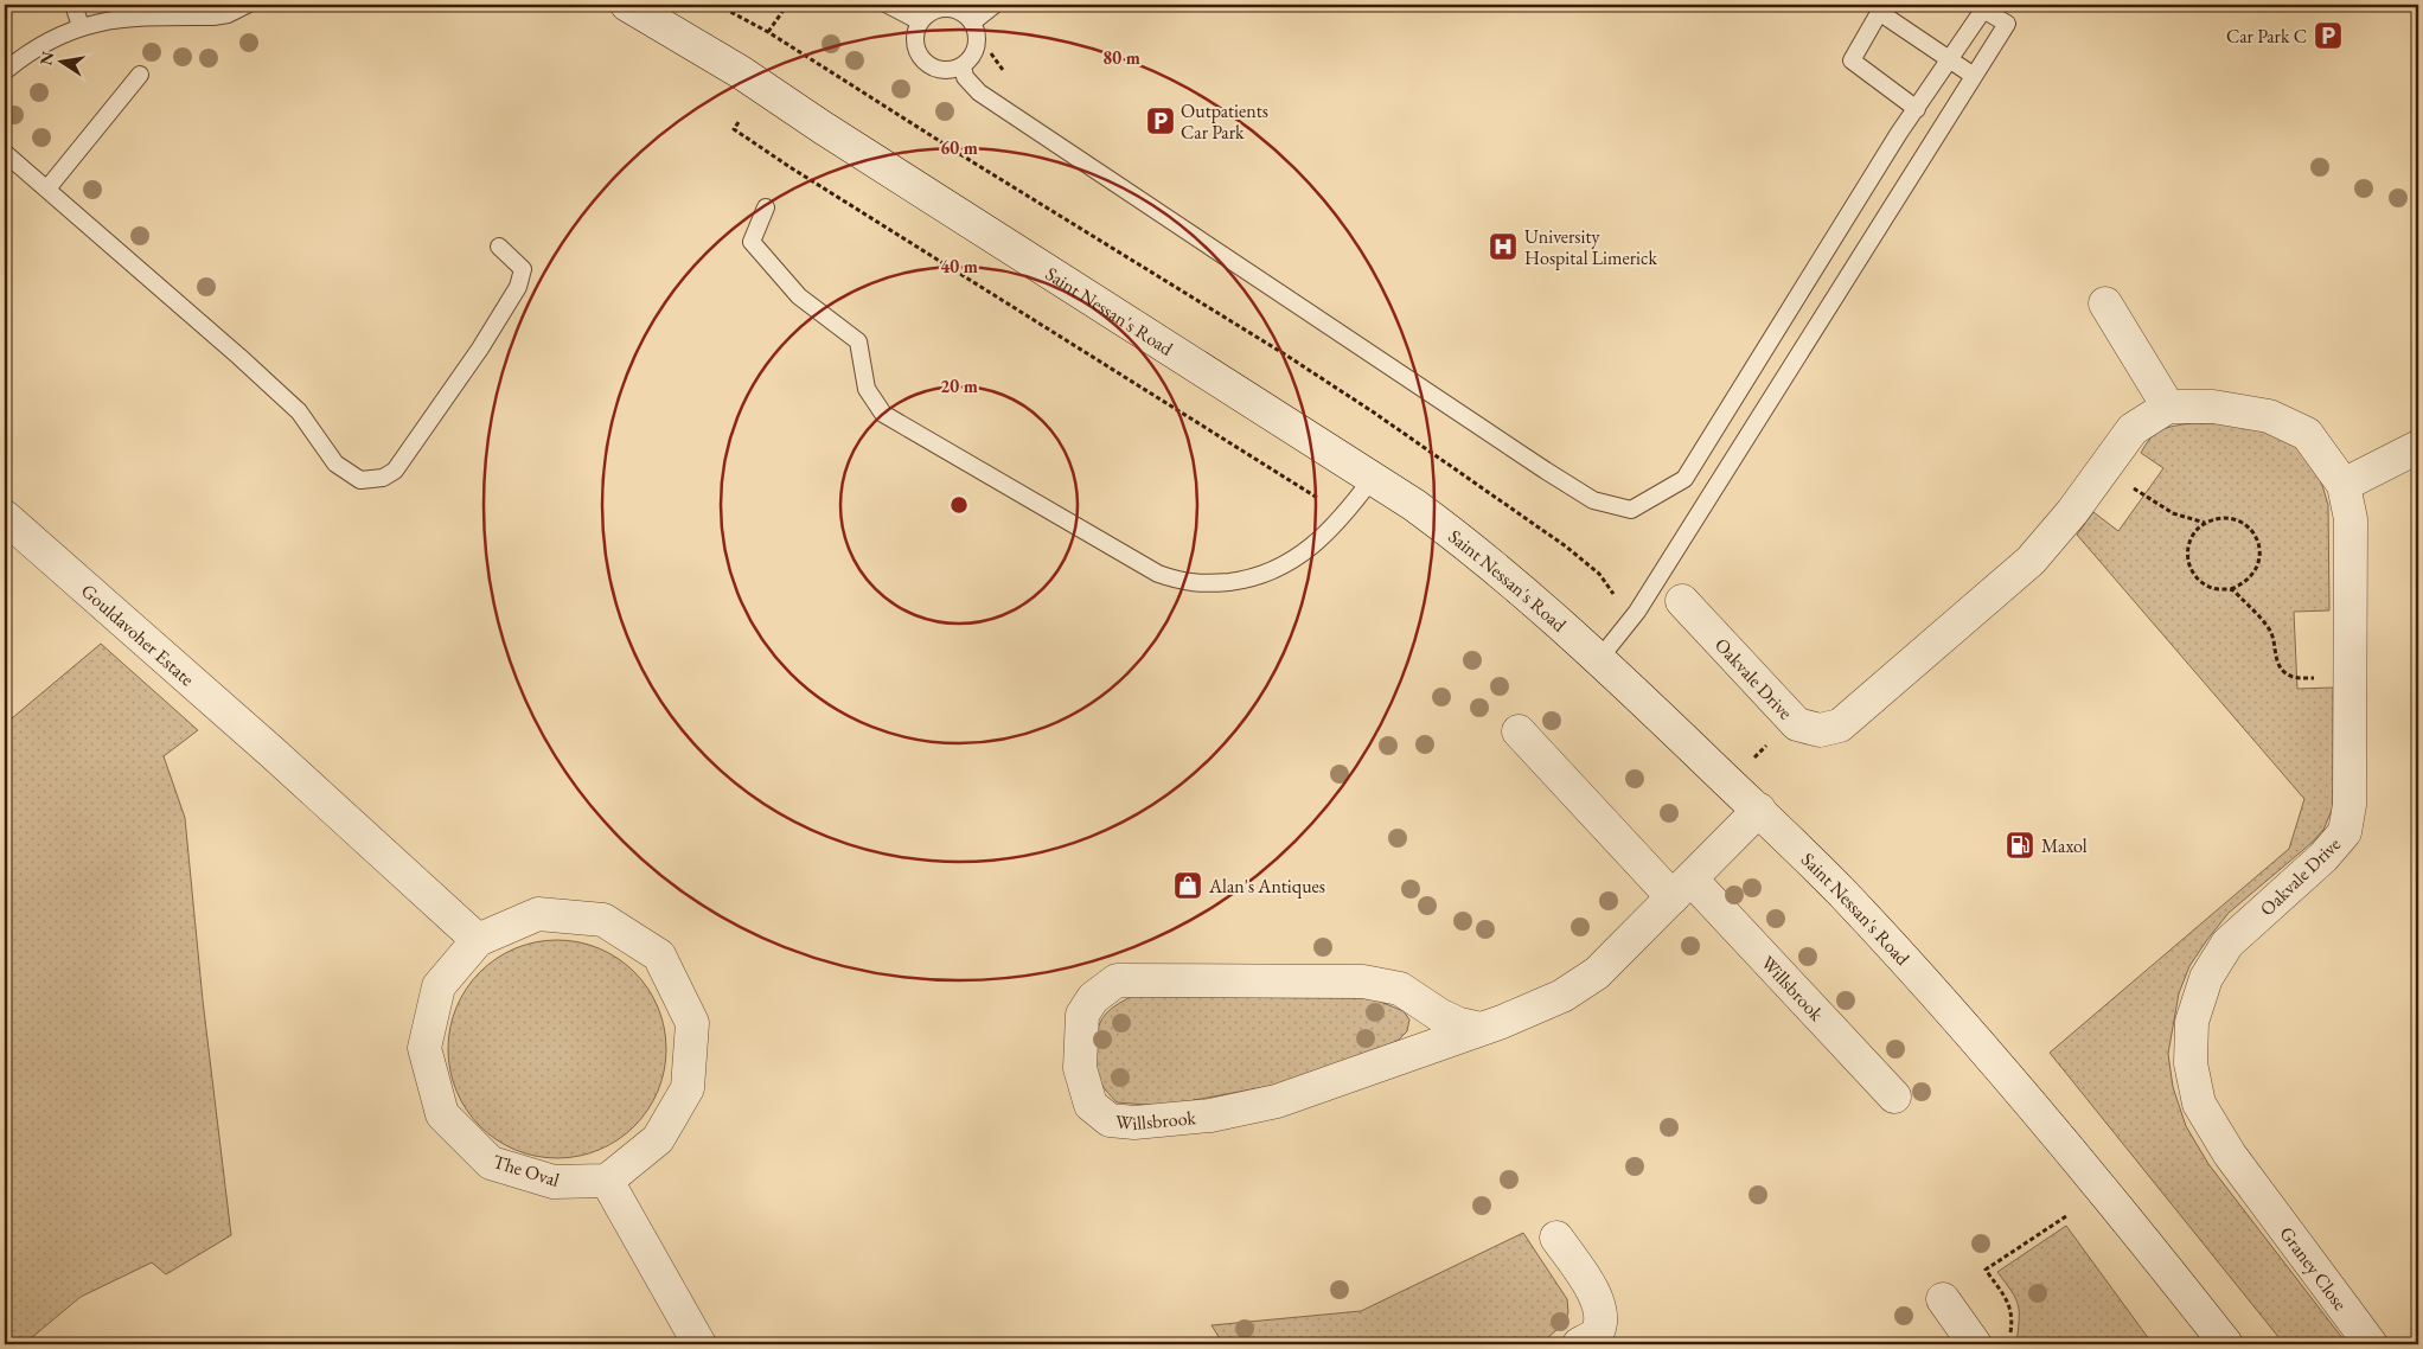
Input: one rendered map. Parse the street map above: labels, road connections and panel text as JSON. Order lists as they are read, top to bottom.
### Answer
{
  "streets": {
    "street": [
      "Saint Nessan's Road",
      "Gouldavoher Estate",
      "Oakvale Drive",
      "Willsbrook",
      "The Oval",
      "Graney Close"
    ]
  },
  "crossings": [
    ["Saint Nessan's Road", "Willsbrook"],
    ["Gouldavoher Estate", "The Oval"],
    ["Oakvale Drive", "Graney Close"]
  ],
  "places": {
    "parking": ["Car Park C", "Outpatients Car Park"],
    "hospital": ["University Hospital Limerick"],
    "fuel station": ["Maxol"],
    "shop": ["Alan's Antiques"]
  },
  "north": "left",
  "rings": [
    "80 m",
    "60 m",
    "40 m",
    "20 m"
  ]
}
